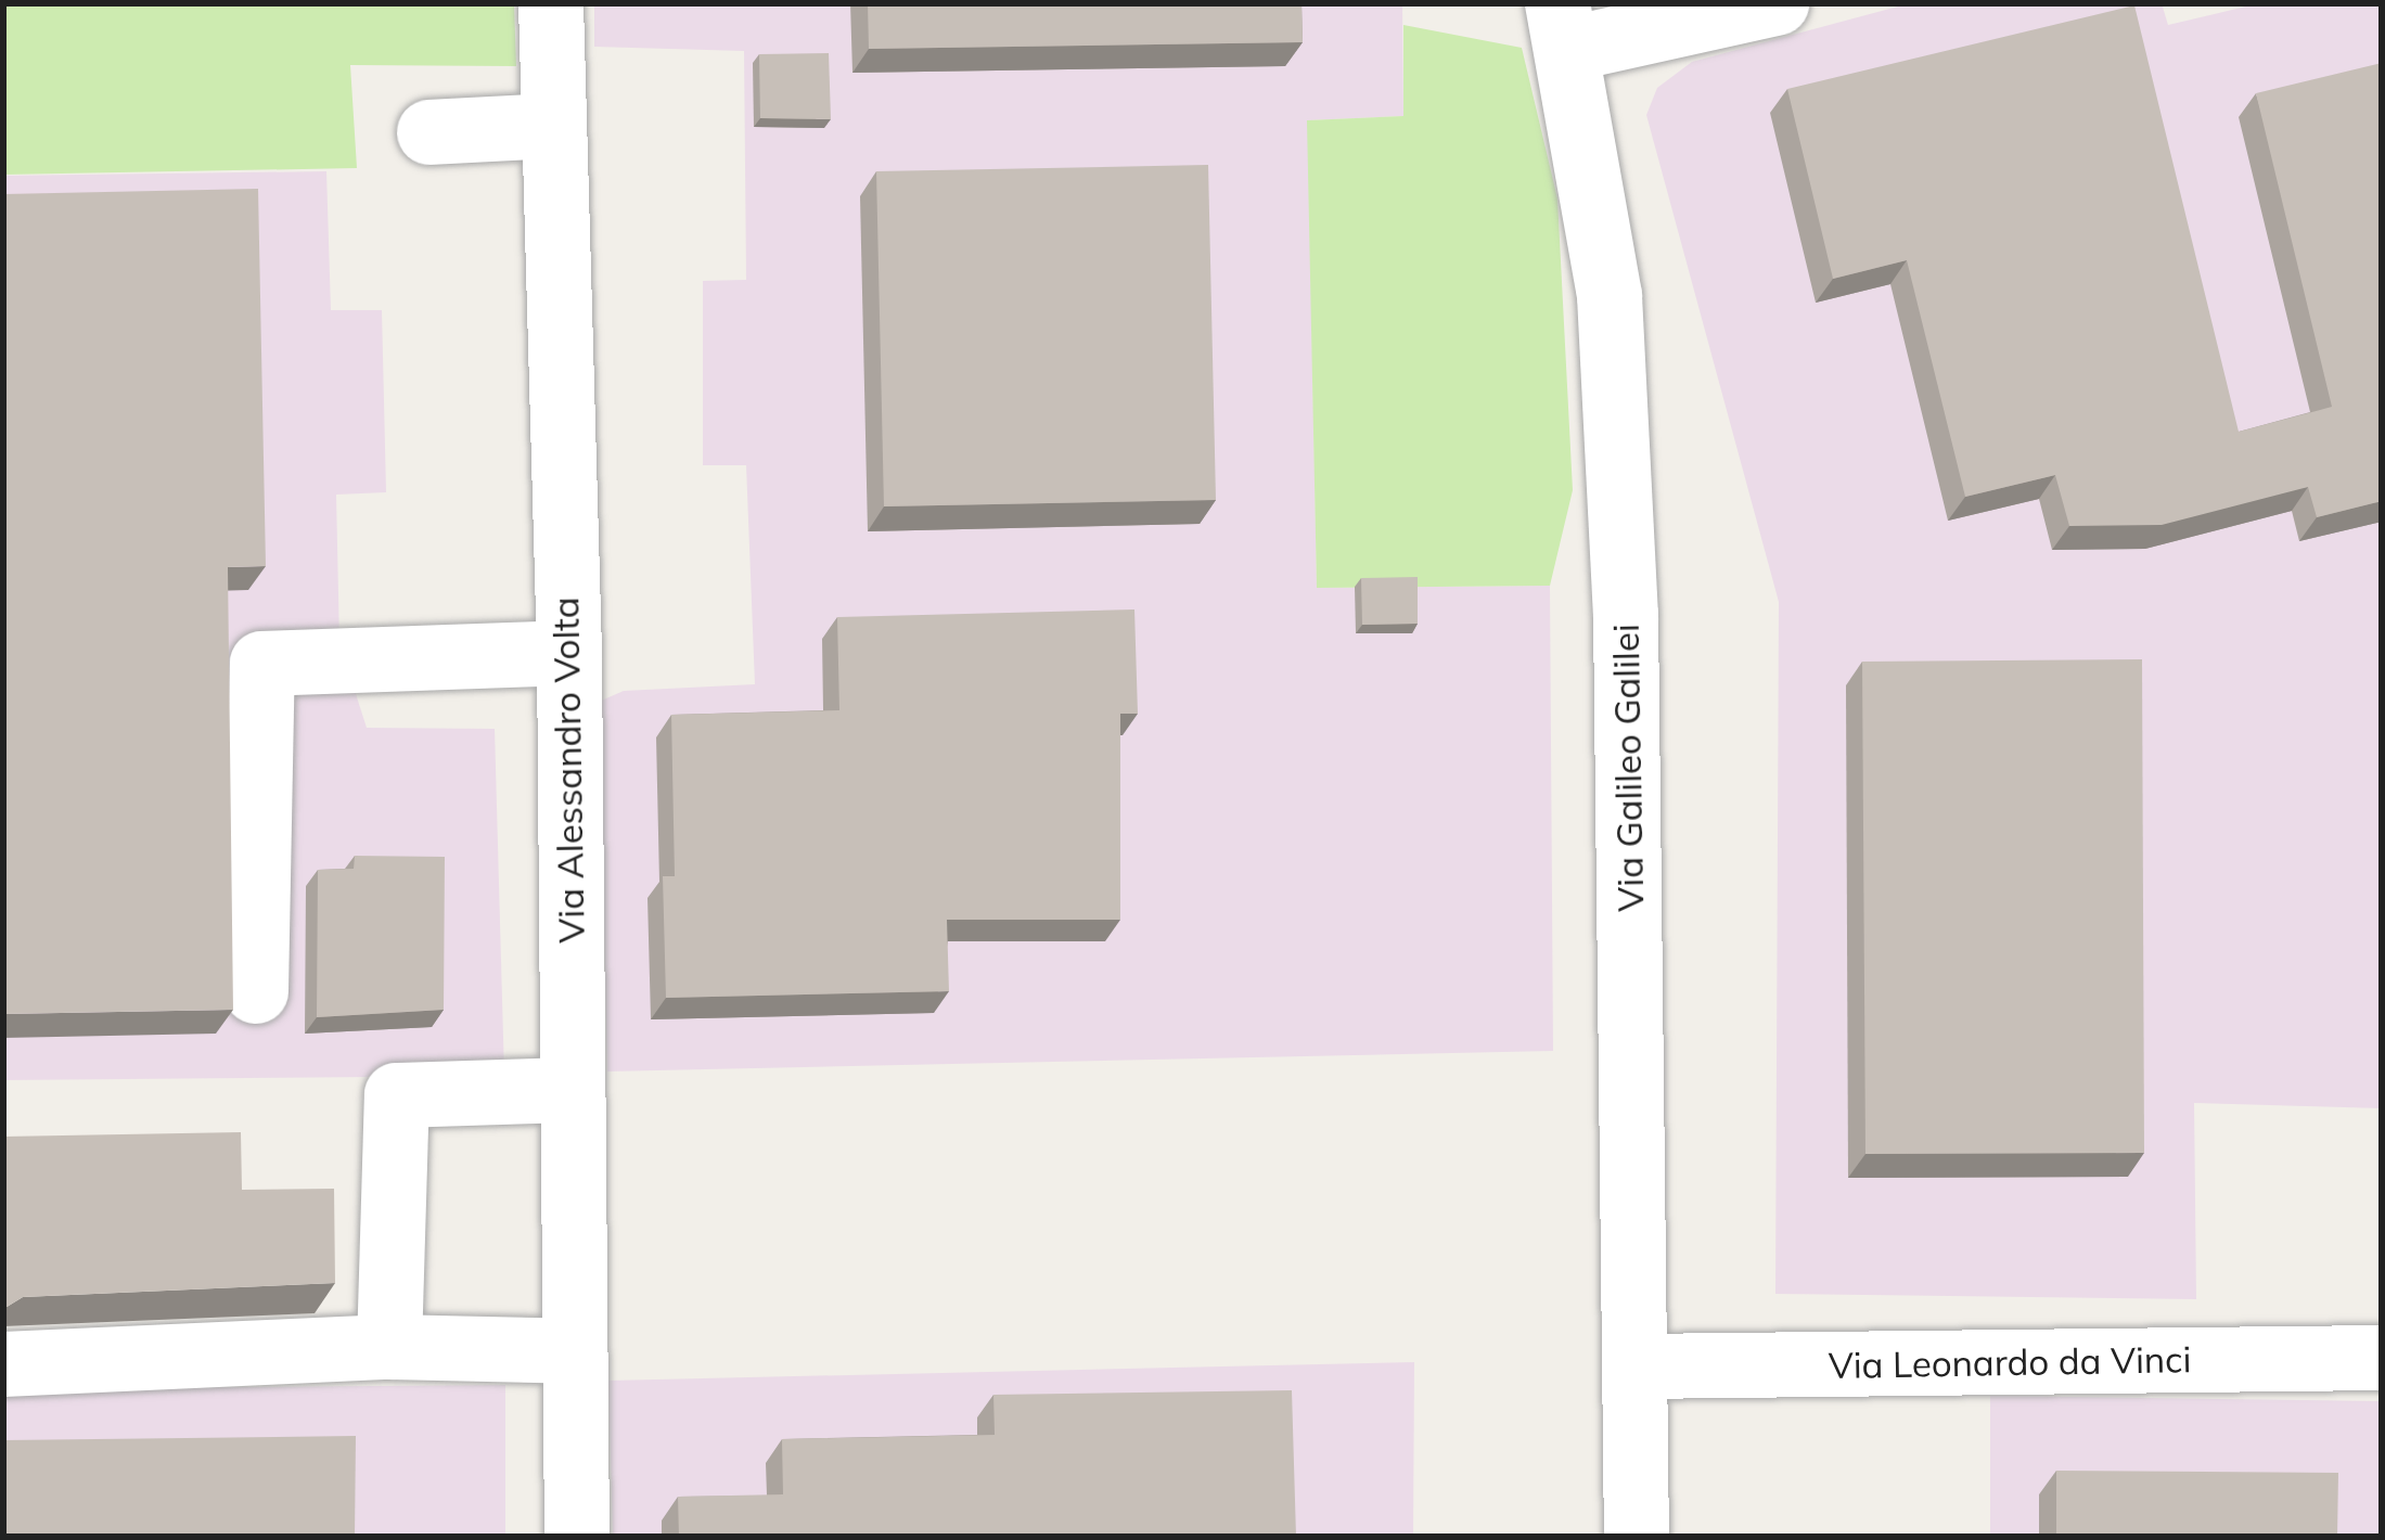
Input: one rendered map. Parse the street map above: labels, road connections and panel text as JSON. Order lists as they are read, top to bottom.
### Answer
{
  "streets": {
    "street": ["Via Galileo Galilei", "Via Alessandro Volta", "Via Leonardo da Vinci"]
  },
  "crossings": [
    ["Via Galileo Galilei", "Via Leonardo da Vinci"]
  ]
}
